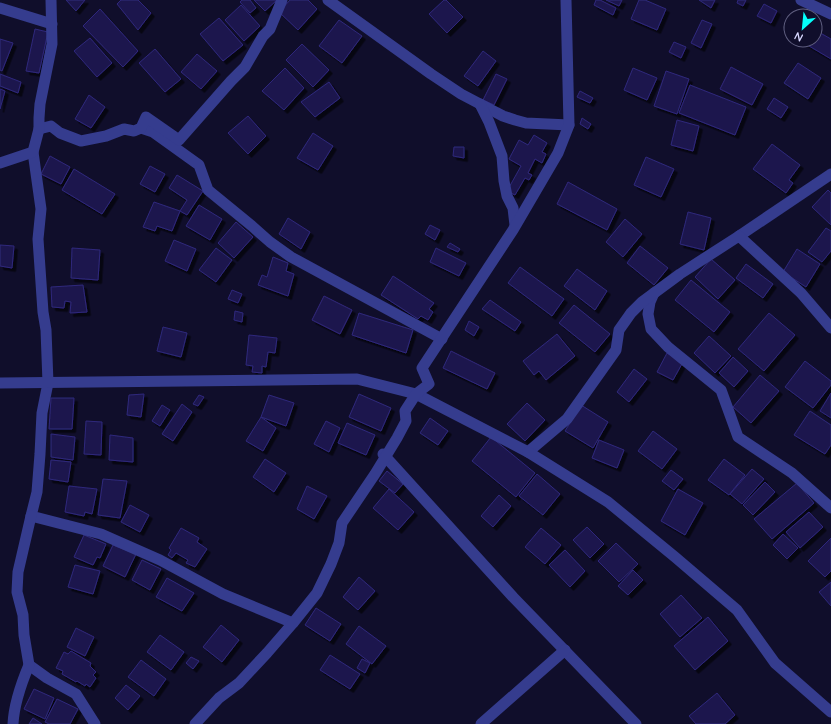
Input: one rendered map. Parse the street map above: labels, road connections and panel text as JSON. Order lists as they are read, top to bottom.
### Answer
{
  "north": "bottom left"
}
